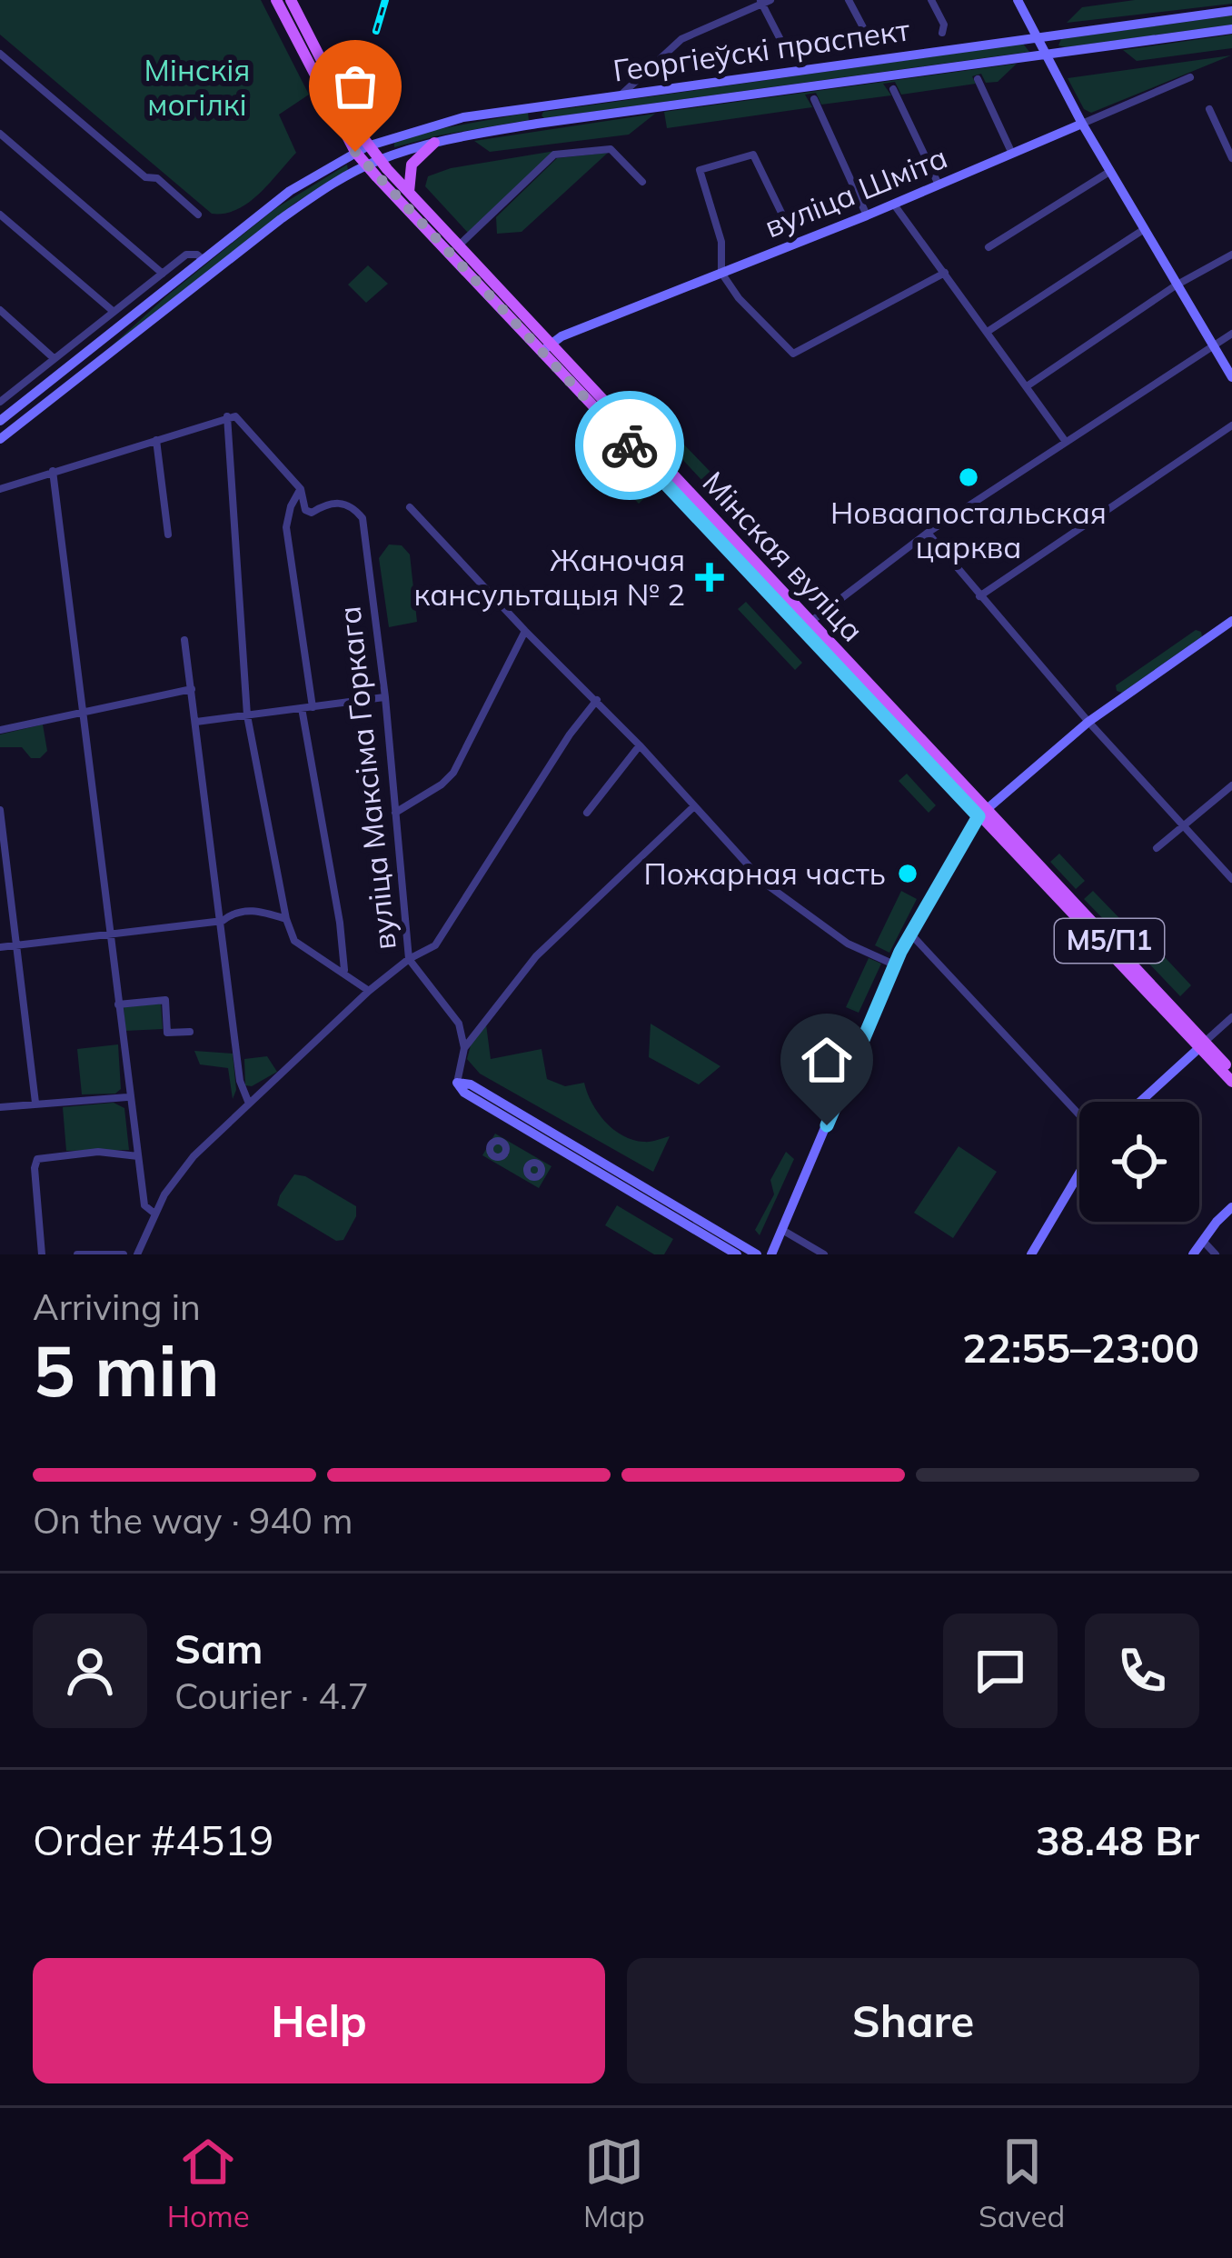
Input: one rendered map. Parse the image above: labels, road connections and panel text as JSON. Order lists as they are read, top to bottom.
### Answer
{
  "streets": {
    "main road": [
      "Георгіеўскі праспект",
      "вуліца Шміта",
      "Мінская вуліца",
      "М5/П1"
    ],
    "street": ["вуліца Максіма Горкага"]
  },
  "crossings": [
    ["Георгіеўскі праспект", "Мінская вуліца"],
    ["вуліца Шміта", "Мінская вуліца"]
  ],
  "parks": ["Мінскія могілкі"],
  "places": {
    "other": ["Новаапостальская царква", "Пожарная часть"],
    "health": ["Жаночая кансультацыя № 2"]
  },
  "page": {
    "heading": ["5 min", "Arriving in", "22:55–23:00"],
    "panel": [
      "Sam",
      "Courier · 4.7",
      "Order #4519",
      "38.48 Br"
    ],
    "bar": "On the way · 940 m",
    "buttons": ["Help", "Share"],
    "tabs": ["Home", "Map", "Saved"]
  }
}
